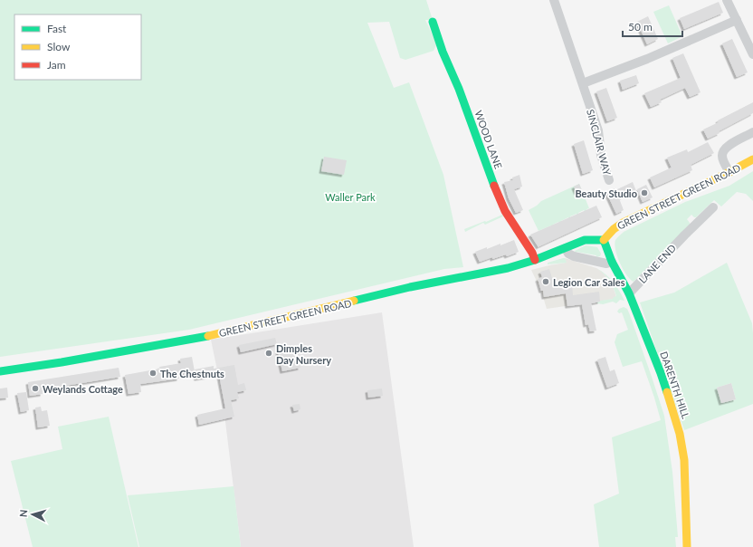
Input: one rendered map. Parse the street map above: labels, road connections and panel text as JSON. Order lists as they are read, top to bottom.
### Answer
{
  "streets": {
    "main road": ["WOOD LANE", "GREEN STREET GREEN ROAD", "DARENTH HILL"],
    "street": ["SINCLAIR WAY", "LANE END"]
  },
  "crossings": [
    ["WOOD LANE", "GREEN STREET GREEN ROAD"],
    ["GREEN STREET GREEN ROAD", "DARENTH HILL"],
    ["LANE END", "DARENTH HILL"]
  ],
  "parks": ["Waller Park"],
  "places": [
    "Beauty Studio",
    "Legion Car Sales",
    "Dimples Day Nursery",
    "The Chestnuts",
    "Weylands Cottage"
  ],
  "legend": ["Fast", "Slow", "Jam"],
  "scale_bar": "50 m",
  "north": "left"
}
